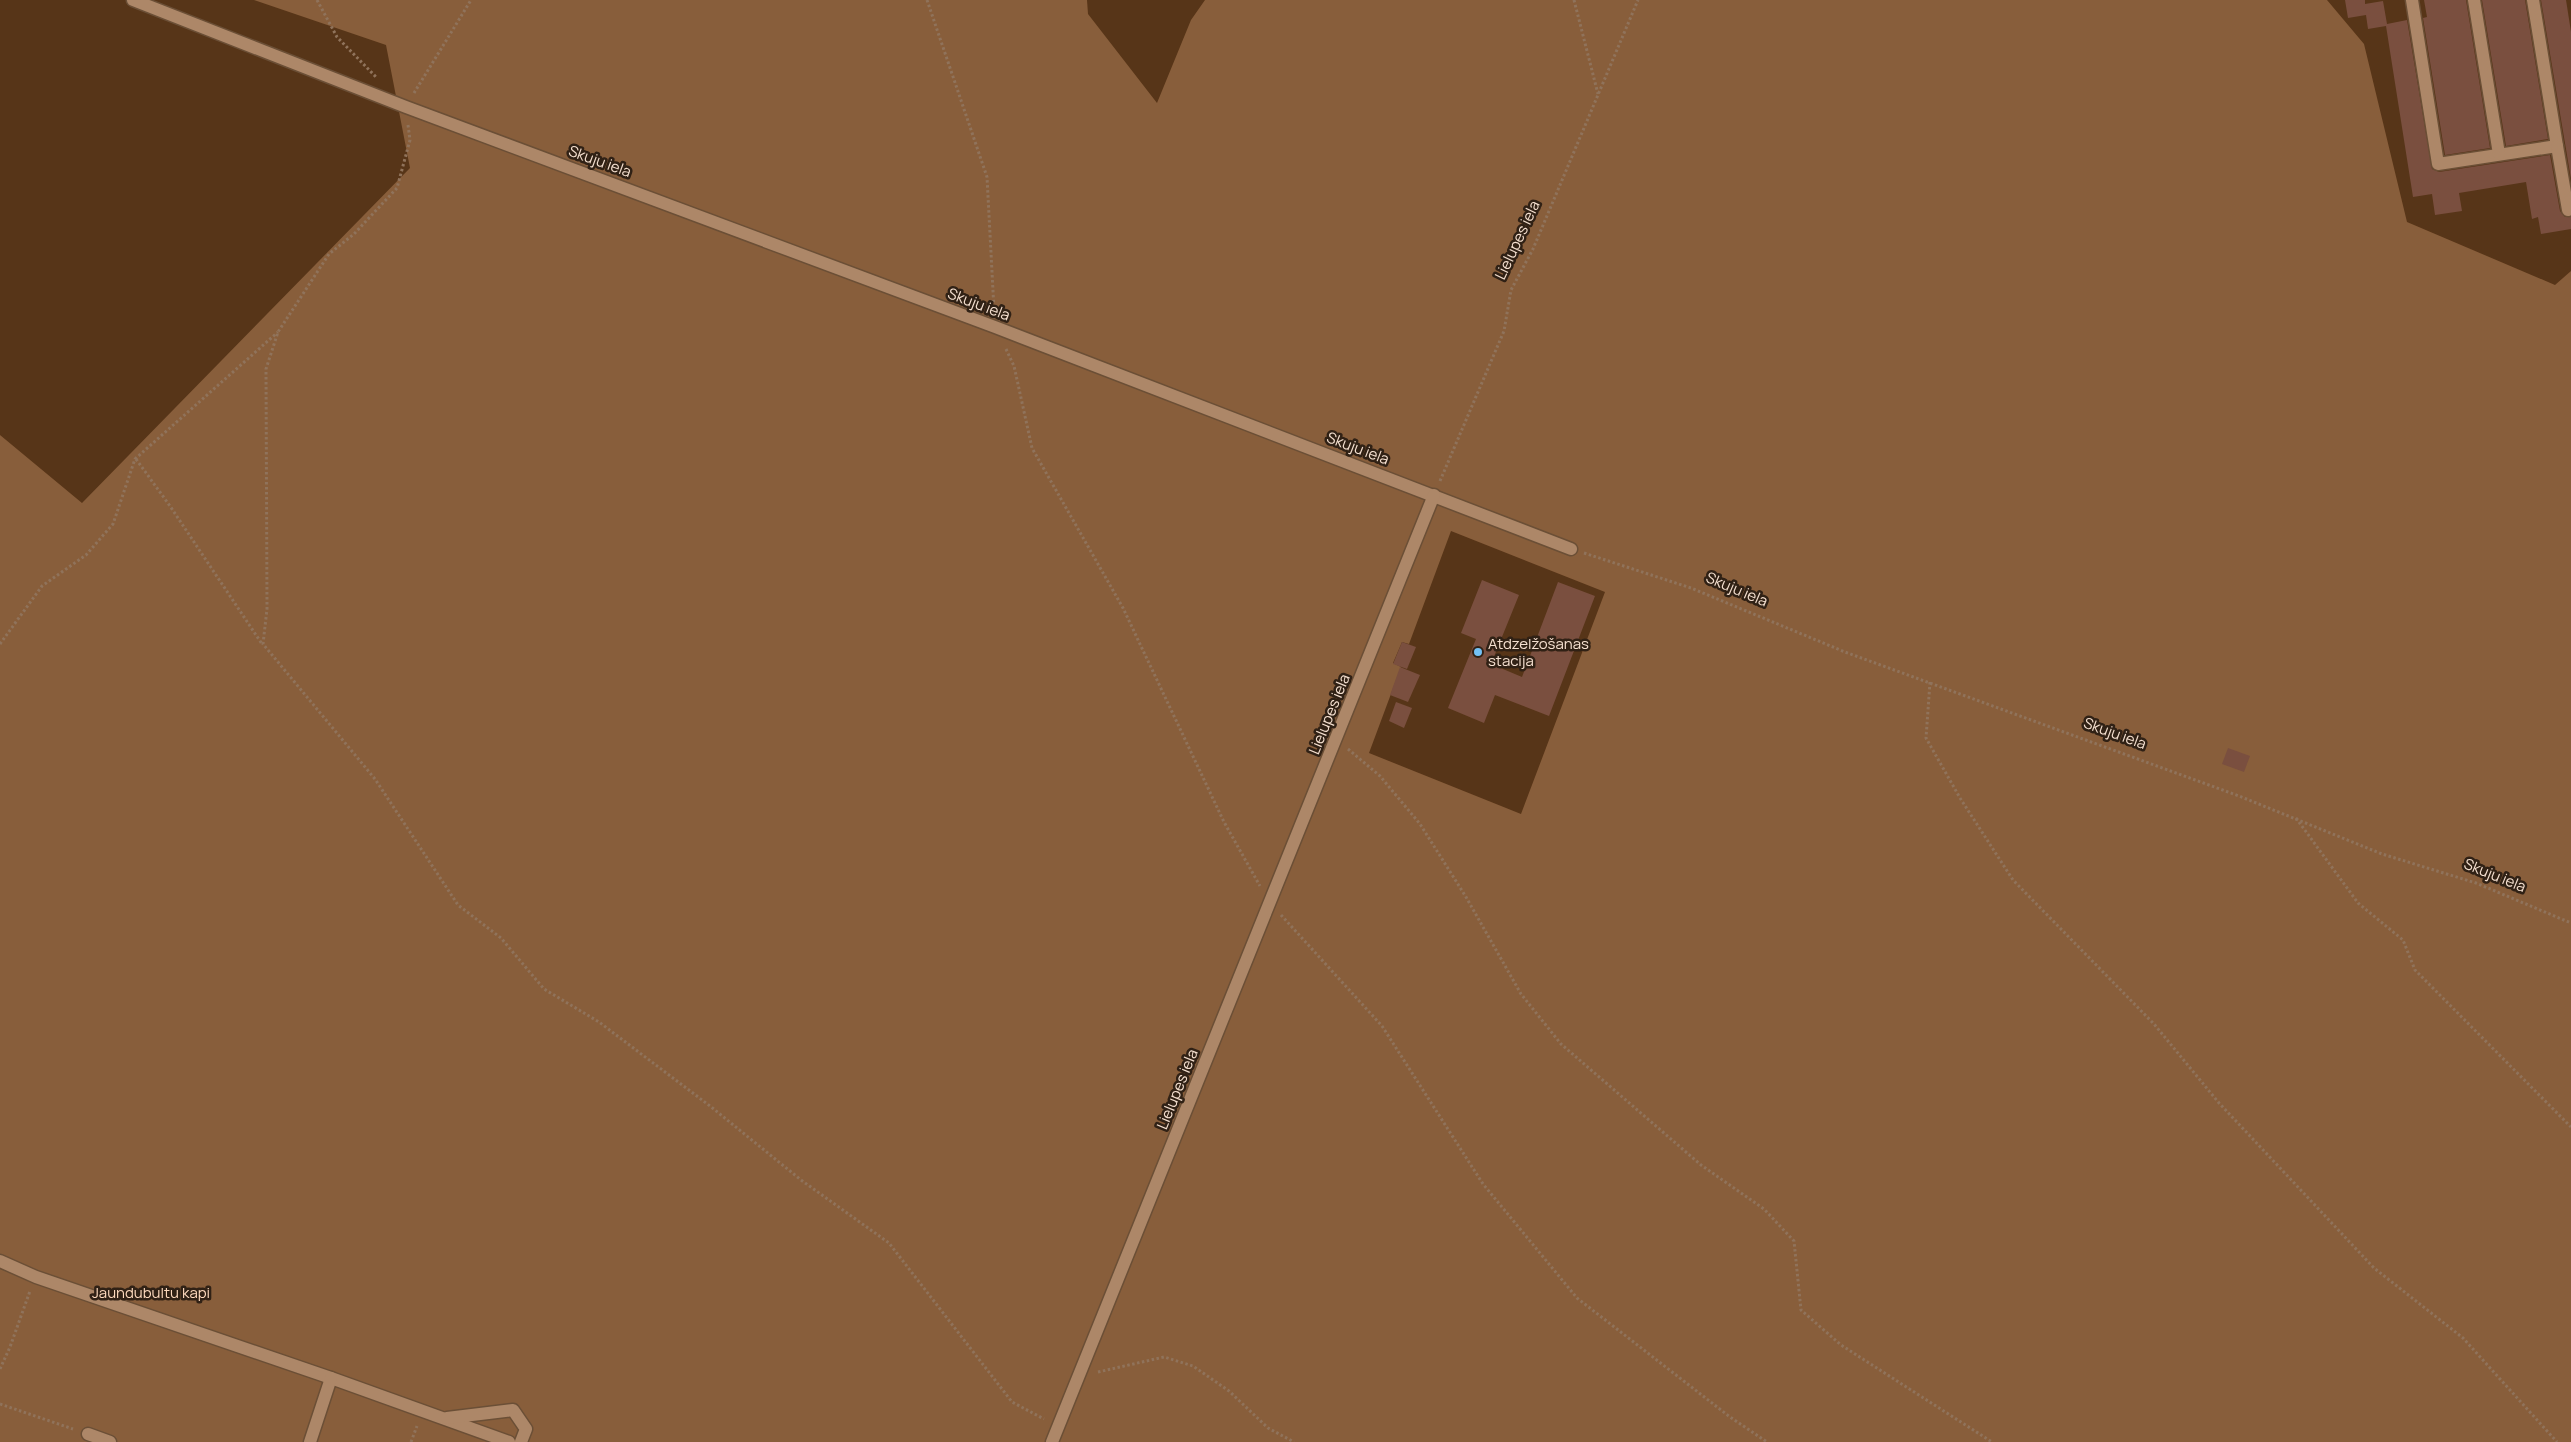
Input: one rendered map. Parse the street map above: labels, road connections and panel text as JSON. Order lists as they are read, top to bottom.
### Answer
{
  "streets": {
    "street": ["Skuju iela", "Lielupes iela"]
  },
  "crossings": [
    ["Skuju iela", "Lielupes iela"]
  ],
  "parks": ["Jaundubultu kapi"],
  "places": ["Atdzelžošanas stacija"]
}
